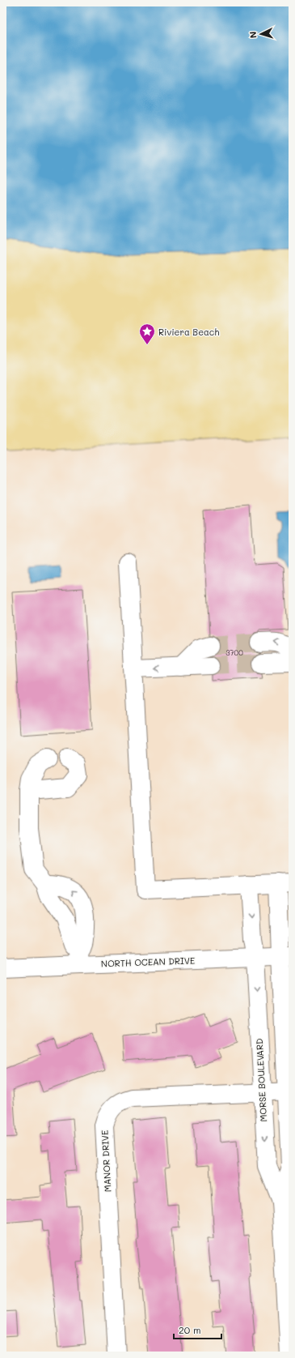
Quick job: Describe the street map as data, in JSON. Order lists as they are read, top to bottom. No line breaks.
{"streets":{"street":["NORTH OCEAN DRIVE","MORSE BOULEVARD","MANOR DRIVE"]},"crossings":[["NORTH OCEAN DRIVE","MORSE BOULEVARD"],["MORSE BOULEVARD","MANOR DRIVE"]],"places":{"place":["Riviera Beach"]},"house_numbers":["3700"],"scale_bar":"20 m","north":"left"}
